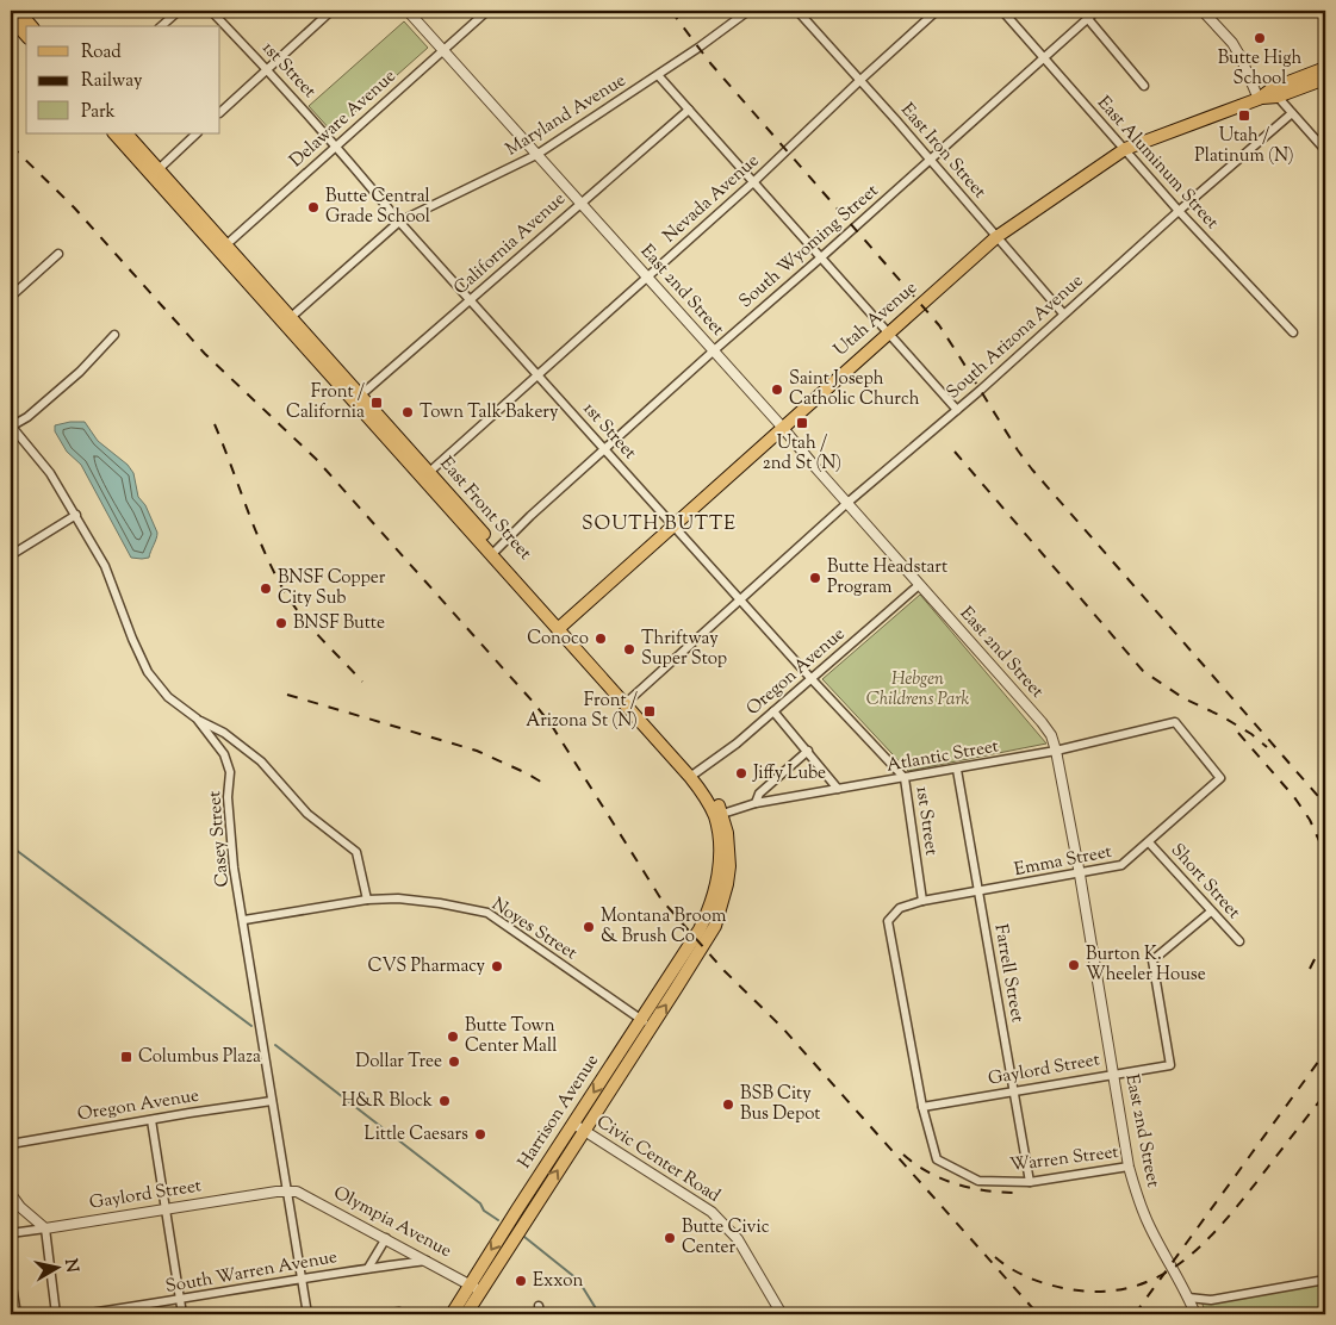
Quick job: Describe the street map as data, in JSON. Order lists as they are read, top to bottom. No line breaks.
{"streets":{"main road":["Utah Avenue","East Front Street","Harrison Avenue"],"street":["1st Street","Maryland Avenue","Delaware Avenue","East Iron Street","East Aluminum Street","Nevada Avenue","California Avenue","South Wyoming Street","East 2nd Street","South Arizona Avenue","Oregon Avenue","Atlantic Street","Casey Street","Emma Street","Short Street","Noyes Street","Farrell Street","Gaylord Street","Civic Center Road","Warren Street","Olympia Avenue","South Warren Avenue"]},"crossings":[["1st Street","Maryland Avenue"],["1st Street","Delaware Avenue"],["1st Street","Nevada Avenue"],["1st Street","California Avenue"],["1st Street","South Wyoming Street"],["1st Street","Utah Avenue"],["1st Street","South Arizona Avenue"],["1st Street","Oregon Avenue"],["1st Street","Atlantic Street"],["1st Street","Emma Street"],["Maryland Avenue","East 2nd Street"],["Maryland Avenue","East Front Street"],["Delaware Avenue","East 2nd Street"],["Delaware Avenue","East Front Street"],["East Iron Street","Nevada Avenue"],["East Iron Street","South Wyoming Street"],["East Iron Street","Utah Avenue"],["East Iron Street","South Arizona Avenue"],["East Aluminum Street","South Wyoming Street"],["East Aluminum Street","Utah Avenue"],["East Aluminum Street","South Arizona Avenue"],["Nevada Avenue","East 2nd Street"],["Nevada Avenue","East Front Street"],["California Avenue","East 2nd Street"],["California Avenue","East Front Street"],["South Wyoming Street","East 2nd Street"],["South Wyoming Street","East Front Street"],["East 2nd Street","Utah Avenue"],["East 2nd Street","South Arizona Avenue"],["East 2nd Street","Oregon Avenue"],["East 2nd Street","Atlantic Street"],["East 2nd Street","Emma Street"],["East 2nd Street","Gaylord Street"],["East 2nd Street","Warren Street"],["Utah Avenue","East Front Street"],["South Arizona Avenue","East Front Street"],["East Front Street","Oregon Avenue"],["East Front Street","Atlantic Street"],["East Front Street","Harrison Avenue"],["Oregon Avenue","Casey Street"],["Atlantic Street","Emma Street"],["Atlantic Street","Farrell Street"],["Casey Street","Noyes Street"],["Casey Street","Gaylord Street"],["Casey Street","Olympia Avenue"],["Casey Street","South Warren Avenue"],["Emma Street","Short Street"],["Emma Street","Farrell Street"],["Emma Street","Gaylord Street"],["Emma Street","Warren Street"],["Short Street","Gaylord Street"],["Noyes Street","Harrison Avenue"],["Farrell Street","Gaylord Street"],["Farrell Street","Warren Street"],["Gaylord Street","Warren Street"],["Gaylord Street","Olympia Avenue"],["Harrison Avenue","Civic Center Road"],["Harrison Avenue","Olympia Avenue"],["Olympia Avenue","South Warren Avenue"]],"districts":["SOUTH BUTTE"],"parks":["Hebgen Childrens Park"],"places":{"other":["Butte High School","Butte Central Grade School","Saint Joseph Catholic Church","Town Talk Bakery","Butte Headstart Program","BNSF Copper City Sub","BNSF Butte","Conoco","Thriftway Super Stop","Jiffy Lube","Montana Broom & Brush Co","Burton K. Wheeler House","CVS Pharmacy","Butte Town Center Mall","Dollar Tree","H&R Block","BSB City Bus Depot","Little Caesars","Butte Civic Center","Exxon"],"transit":["Utah / Platinum (N)","Front / California","Utah / 2nd St (N)","Front / Arizona St (N)","Columbus Plaza"]},"legend":["Road","Railway","Park"],"north":"right"}
